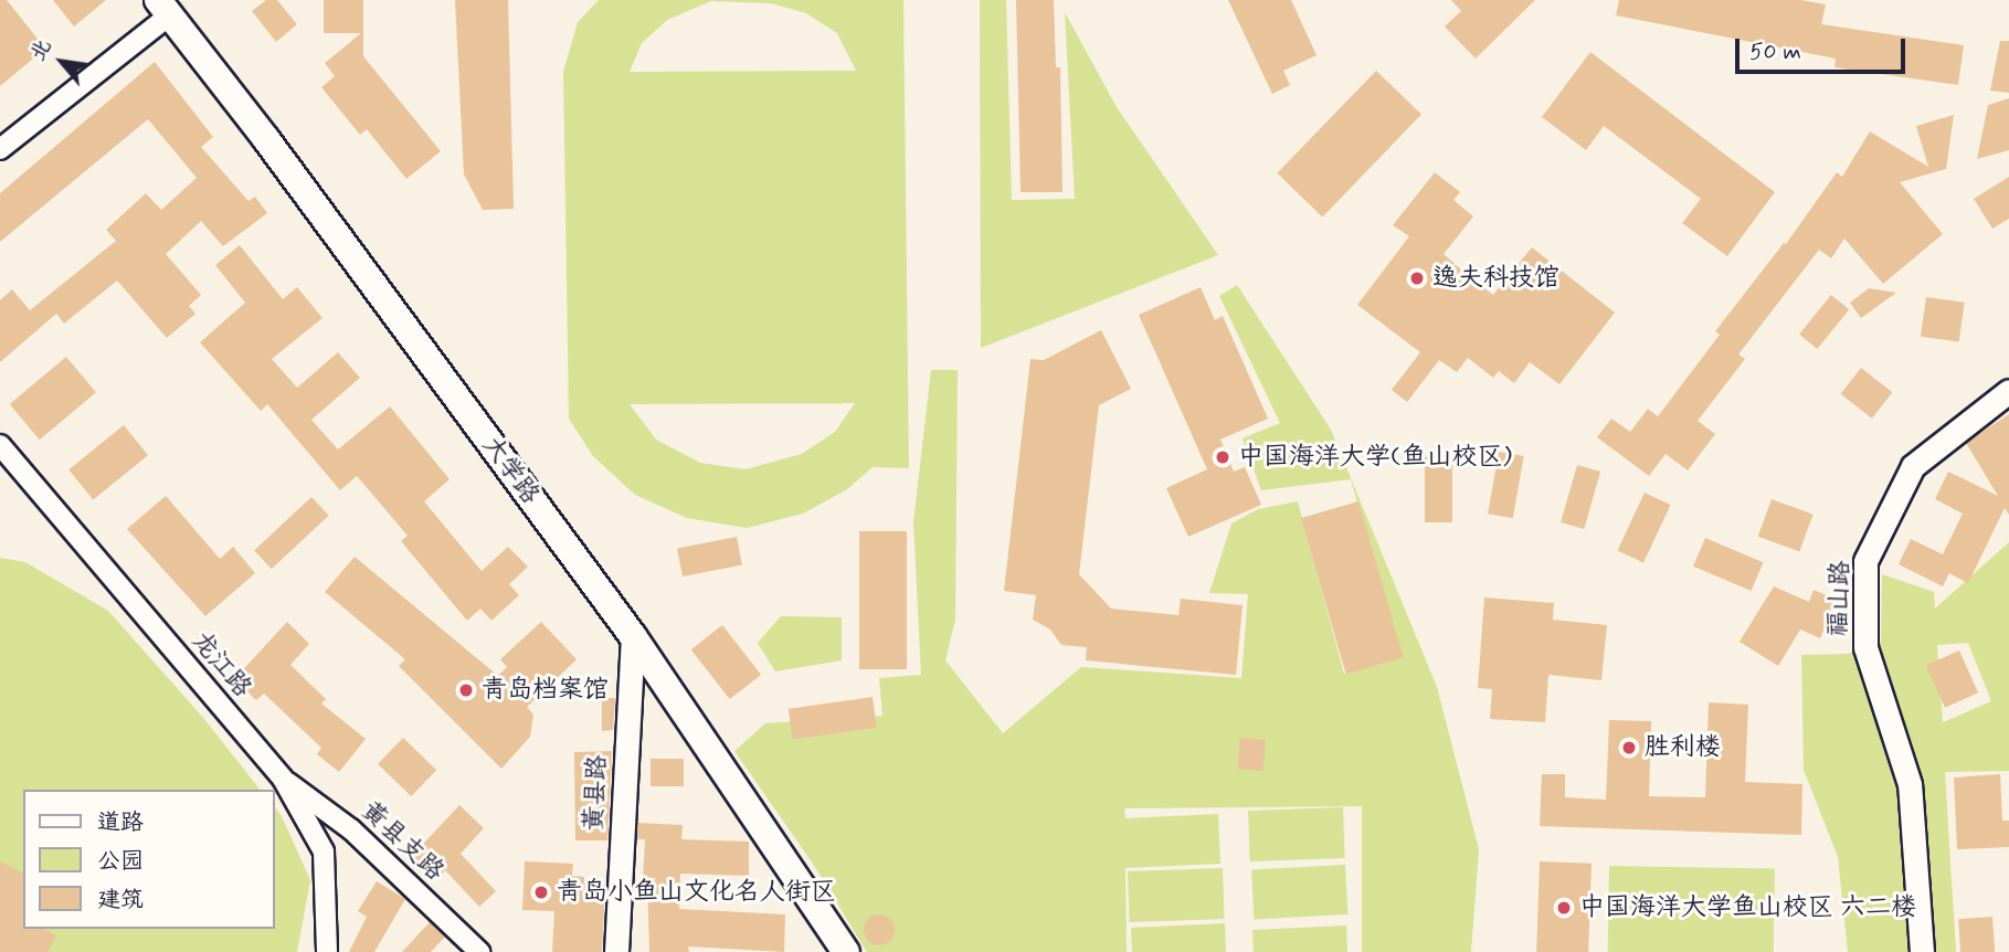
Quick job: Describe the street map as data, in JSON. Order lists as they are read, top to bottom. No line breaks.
{"streets":{"main road":["大学路"],"street":["福山路","龙江路","黄县路","黄县支路"]},"crossings":[["大学路","黄县路"],["龙江路","黄县支路"]],"places":["逸夫科技馆","中国海洋大学(鱼山校区)","青岛档案馆","胜利楼","青岛小鱼山文化名人街区","中国海洋大学鱼山校区 六二楼"],"legend":["道路","公园","建筑"],"scale_bar":"50 m","north":"top left"}
